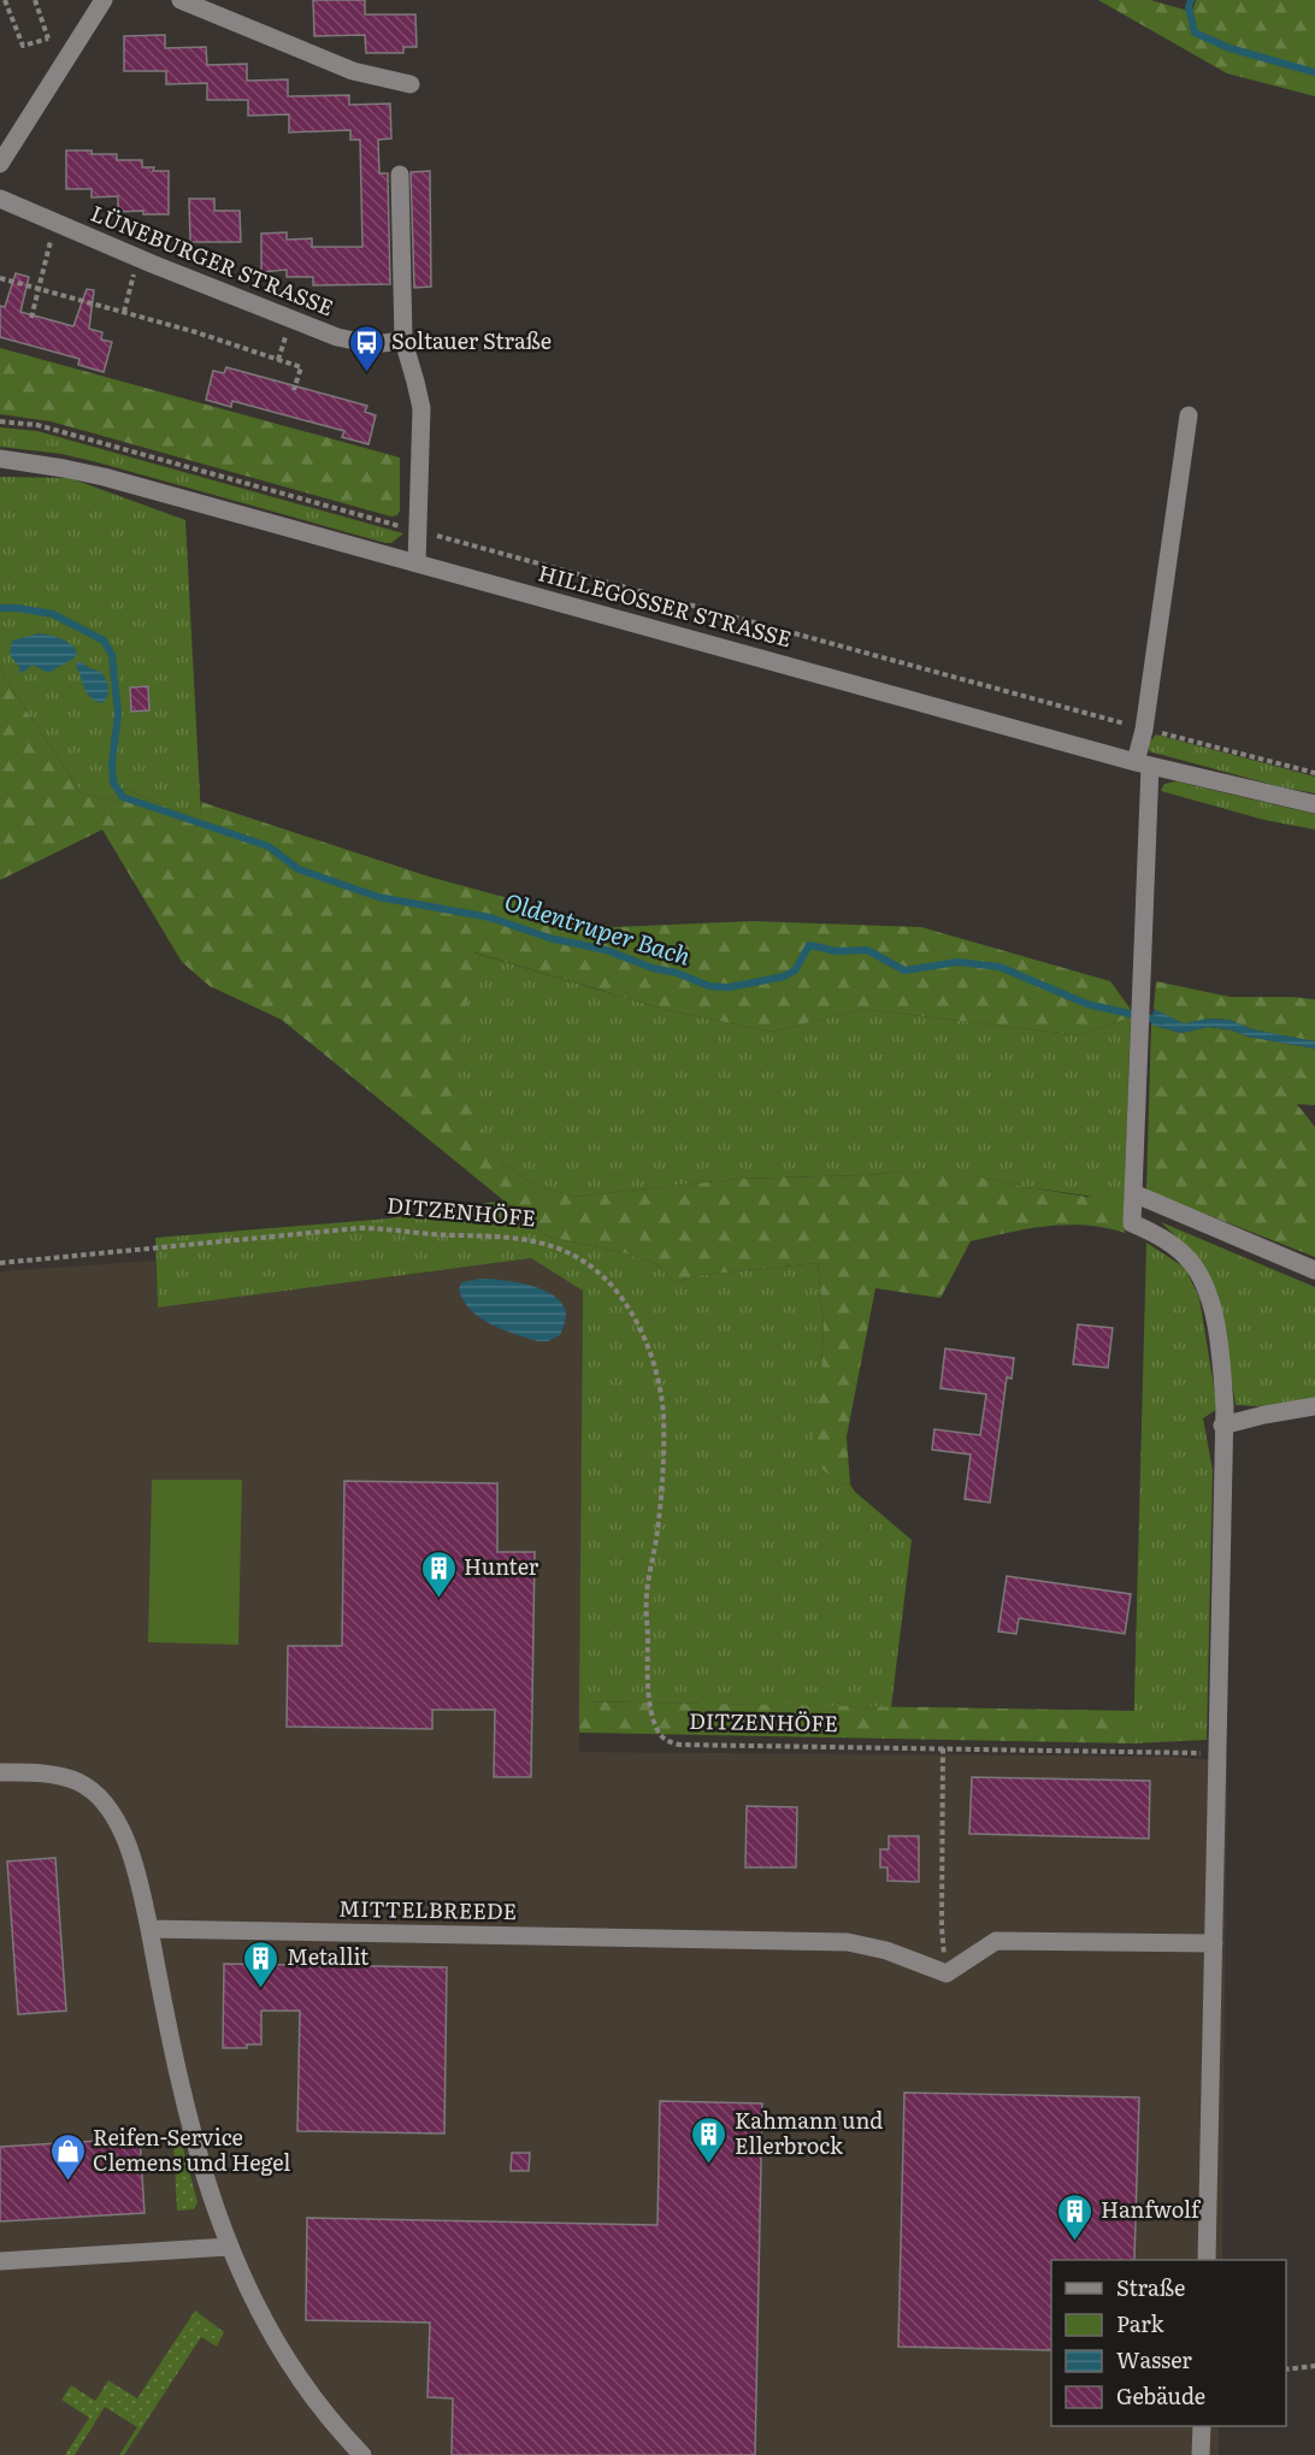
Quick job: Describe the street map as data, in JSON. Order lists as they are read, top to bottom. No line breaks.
{"streets":{"street":["LÜNEBURGER STRASSE","HILLEGOSSER STRASSE","MITTELBREEDE"],"path":["DITZENHÖFE"]},"water":["Oldentruper Bach"],"places":{"bus stop":["Soltauer Straße"],"building":["Hunter","Metallit","Kahmann und Ellerbrock","Hanfwolf"],"shop":["Reifen-Service Clemens und Hegel"]},"legend":["Straße","Park","Wasser","Gebäude"]}
